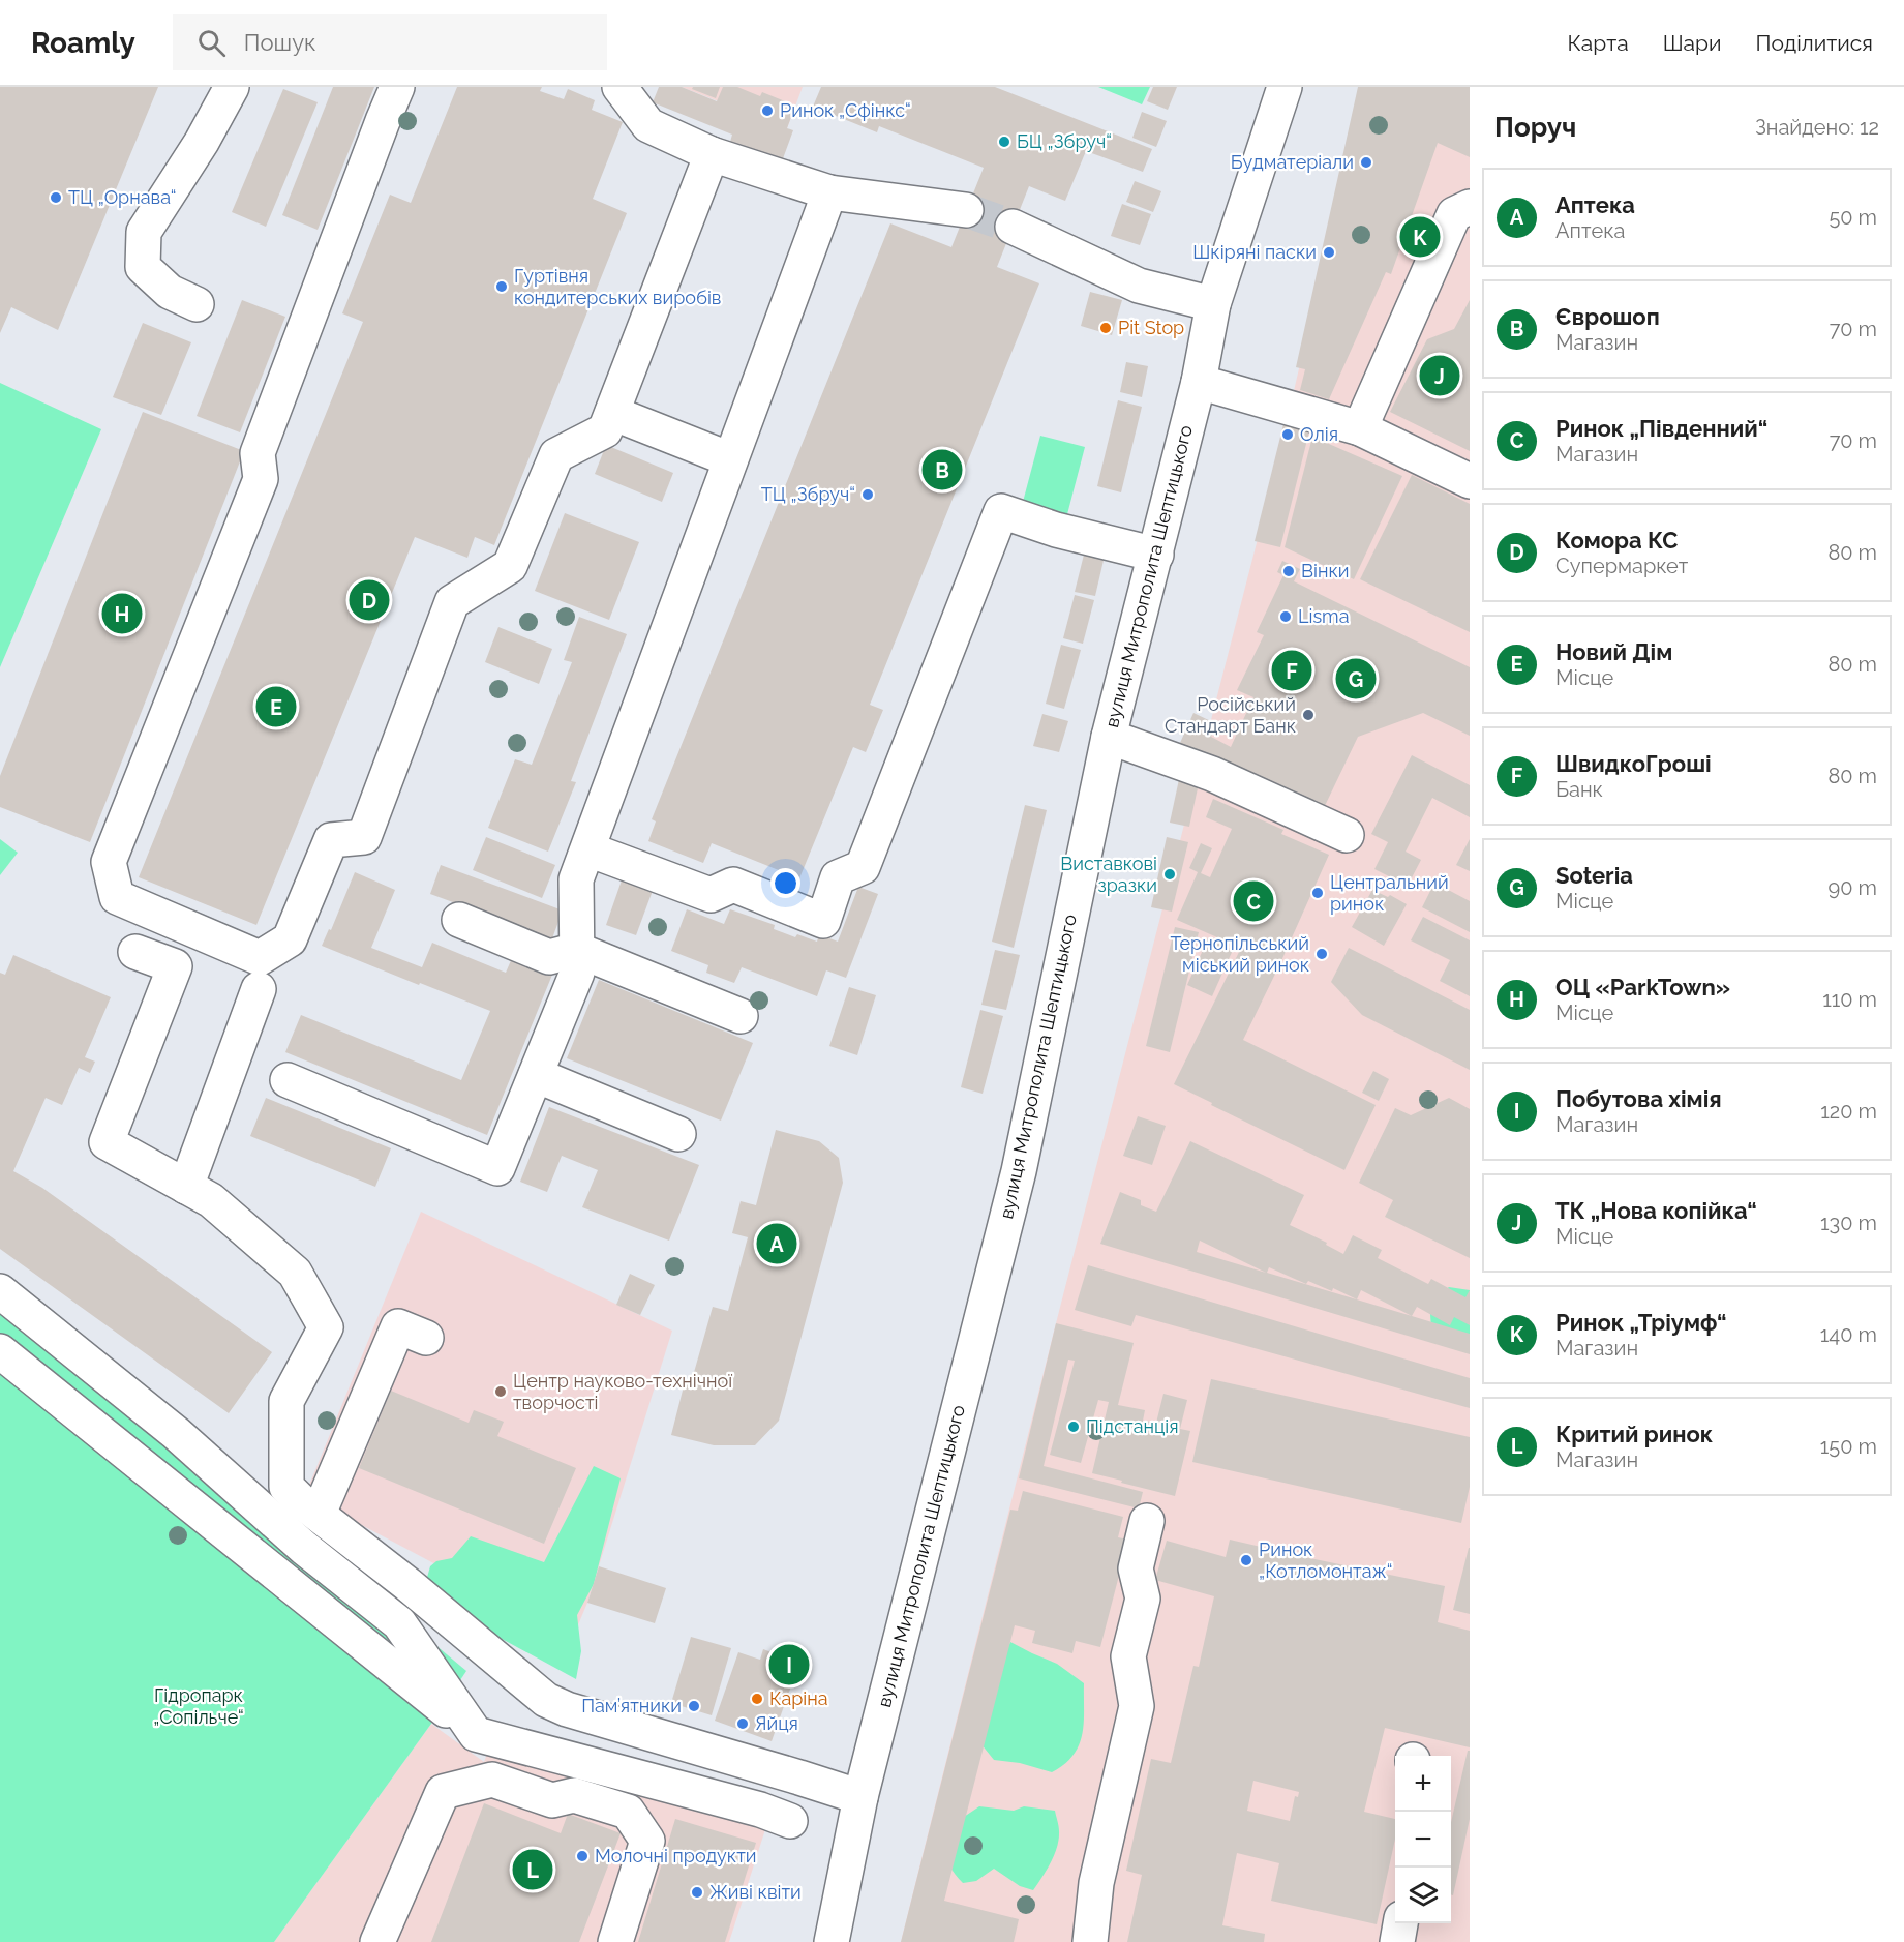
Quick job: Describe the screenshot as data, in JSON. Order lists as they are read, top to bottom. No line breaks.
{"streets":{"street":["вулиця Митрополита Шептицького"]},"parks":["Гідропарк „Сопільче“"],"places":["Ринок „Сфінкс“","БЦ „Збруч“","Будматеріали","ТЦ „Орнава“","Шкіряні паски","Гуртівня кондитерських виробів","Pit Stop","Олія","ТЦ „Збруч“","Вінки","Lisma","Російський Стандарт Банк","Виставкові зразки","Центральний ринок","Тернопільський міський ринок","Центр науково-технічної творчості","Підстанція","Ринок „Котломонтаж“","Каріна","Пам’ятники","Яйця","Молочні продукти","Живі квіти"],"page":{"header":"Roamly","search":"Пошук","nav":["Карта","Шари","Поділитися"],"heading":["Поруч","Знайдено: 12"],"list":[{"mark":"A","name":"Аптека","note":"Аптека","value":"50 m"},{"mark":"B","name":"Єврошоп","note":"Магазин","value":"70 m"},{"mark":"C","name":"Ринок „Південний“","note":"Магазин","value":"70 m"},{"mark":"D","name":"Комора КС","note":"Супермаркет","value":"80 m"},{"mark":"E","name":"Новий Дім","note":"Місце","value":"80 m"},{"mark":"F","name":"ШвидкоГроші","note":"Банк","value":"80 m"},{"mark":"G","name":"Soteria","note":"Місце","value":"90 m"},{"mark":"H","name":"ОЦ «ParkTown»","note":"Місце","value":"110 m"},{"mark":"I","name":"Побутова хімія","note":"Магазин","value":"120 m"},{"mark":"J","name":"ТК „Нова копійка“","note":"Місце","value":"130 m"},{"mark":"K","name":"Ринок „Тріумф“","note":"Магазин","value":"140 m"},{"mark":"L","name":"Критий ринок","note":"Магазин","value":"150 m"}],"pins":["K","J","B","D","H","F","G","E","C","A","I","L"],"map_buttons":["+","−"]}}
